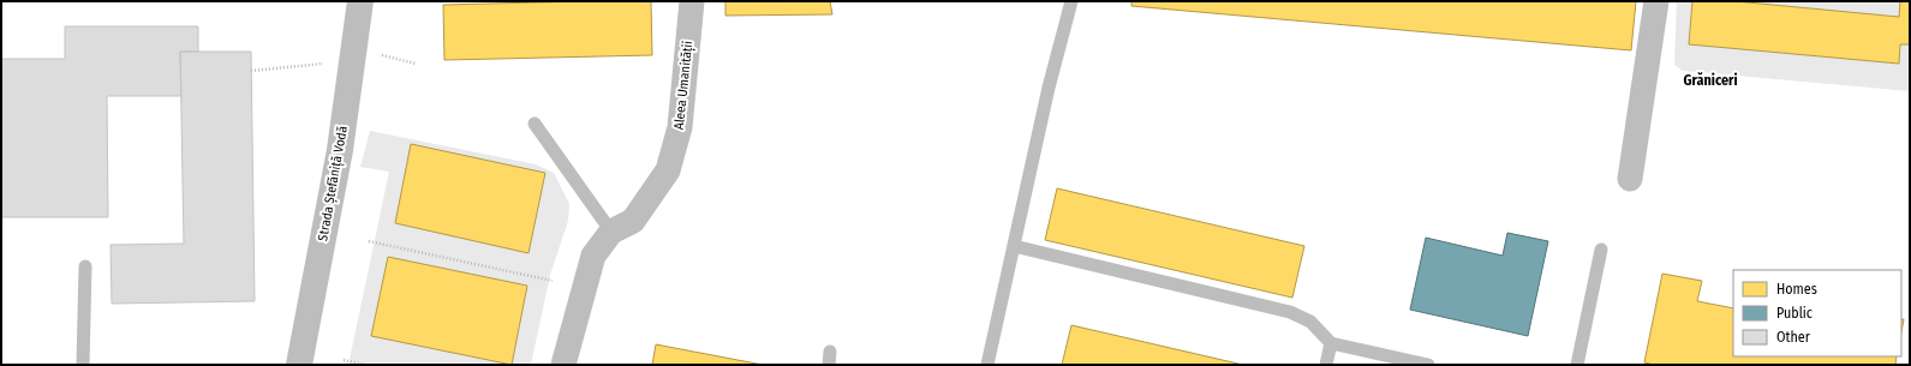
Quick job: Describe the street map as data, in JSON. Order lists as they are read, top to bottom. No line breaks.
{"streets":{"street":["Aleea Umanității","Strada Ștefăniță Vodă"]},"districts":["Grăniceri"],"legend":["Homes","Public","Other"]}
